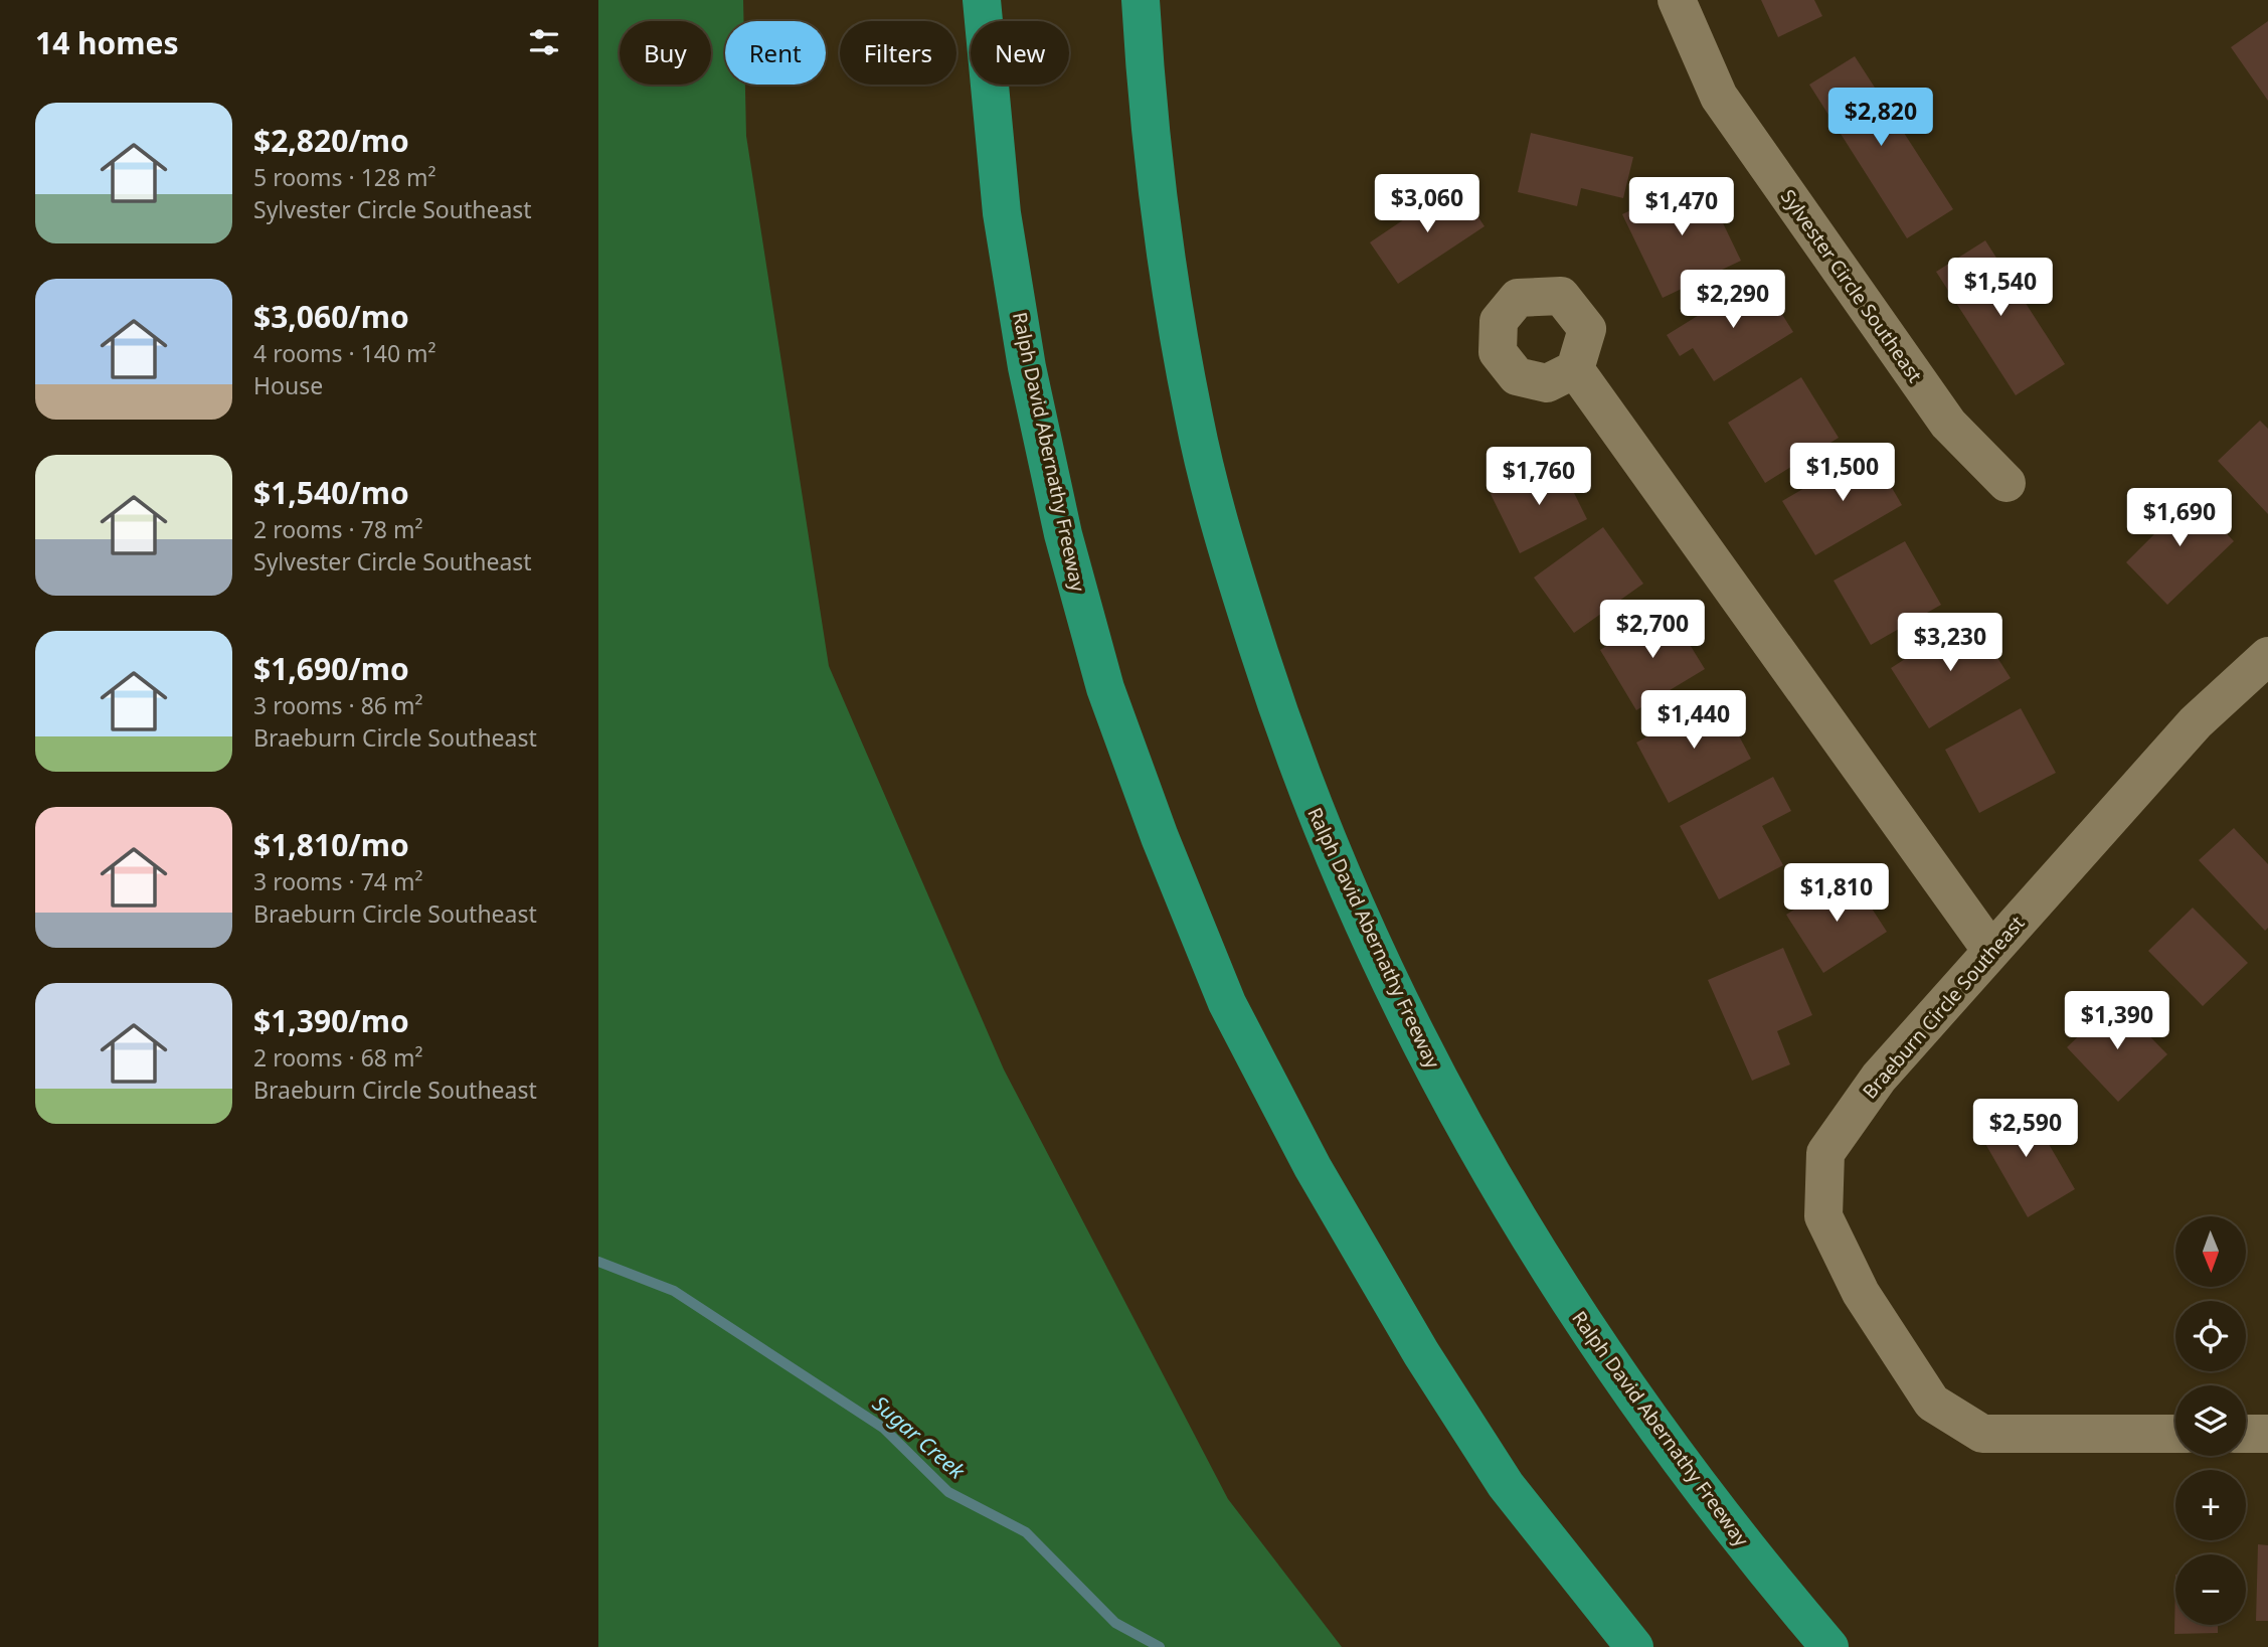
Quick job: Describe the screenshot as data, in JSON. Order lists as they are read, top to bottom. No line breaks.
{"streets":{"highway":["Ralph David Abernathy Freeway"],"street":["Sylvester Circle Southeast","Braeburn Circle Southeast"]},"water":["Sugar Creek"],"north":"bottom","page":{"heading":"14 homes","chip":["Buy","Rent","Filters","New"],"list":[{"name":"$2,820/mo","note":"5 rooms · 128 m² · Sylvester Circle Southeast"},{"name":"$3,060/mo","note":"4 rooms · 140 m² · House"},{"name":"$1,540/mo","note":"2 rooms · 78 m² · Sylvester Circle Southeast"},{"name":"$1,690/mo","note":"3 rooms · 86 m² · Braeburn Circle Southeast"},{"name":"$1,810/mo","note":"3 rooms · 74 m² · Braeburn Circle Southeast"},{"name":"$1,390/mo","note":"2 rooms · 68 m² · Braeburn Circle Southeast"}],"price":["$2,820","$3,060","$1,470","$1,540","$2,290","$1,500","$1,760","$1,690","$2,700","$3,230","$1,440","$1,810","$1,390","$2,590"],"map_buttons":["+","−"]}}
